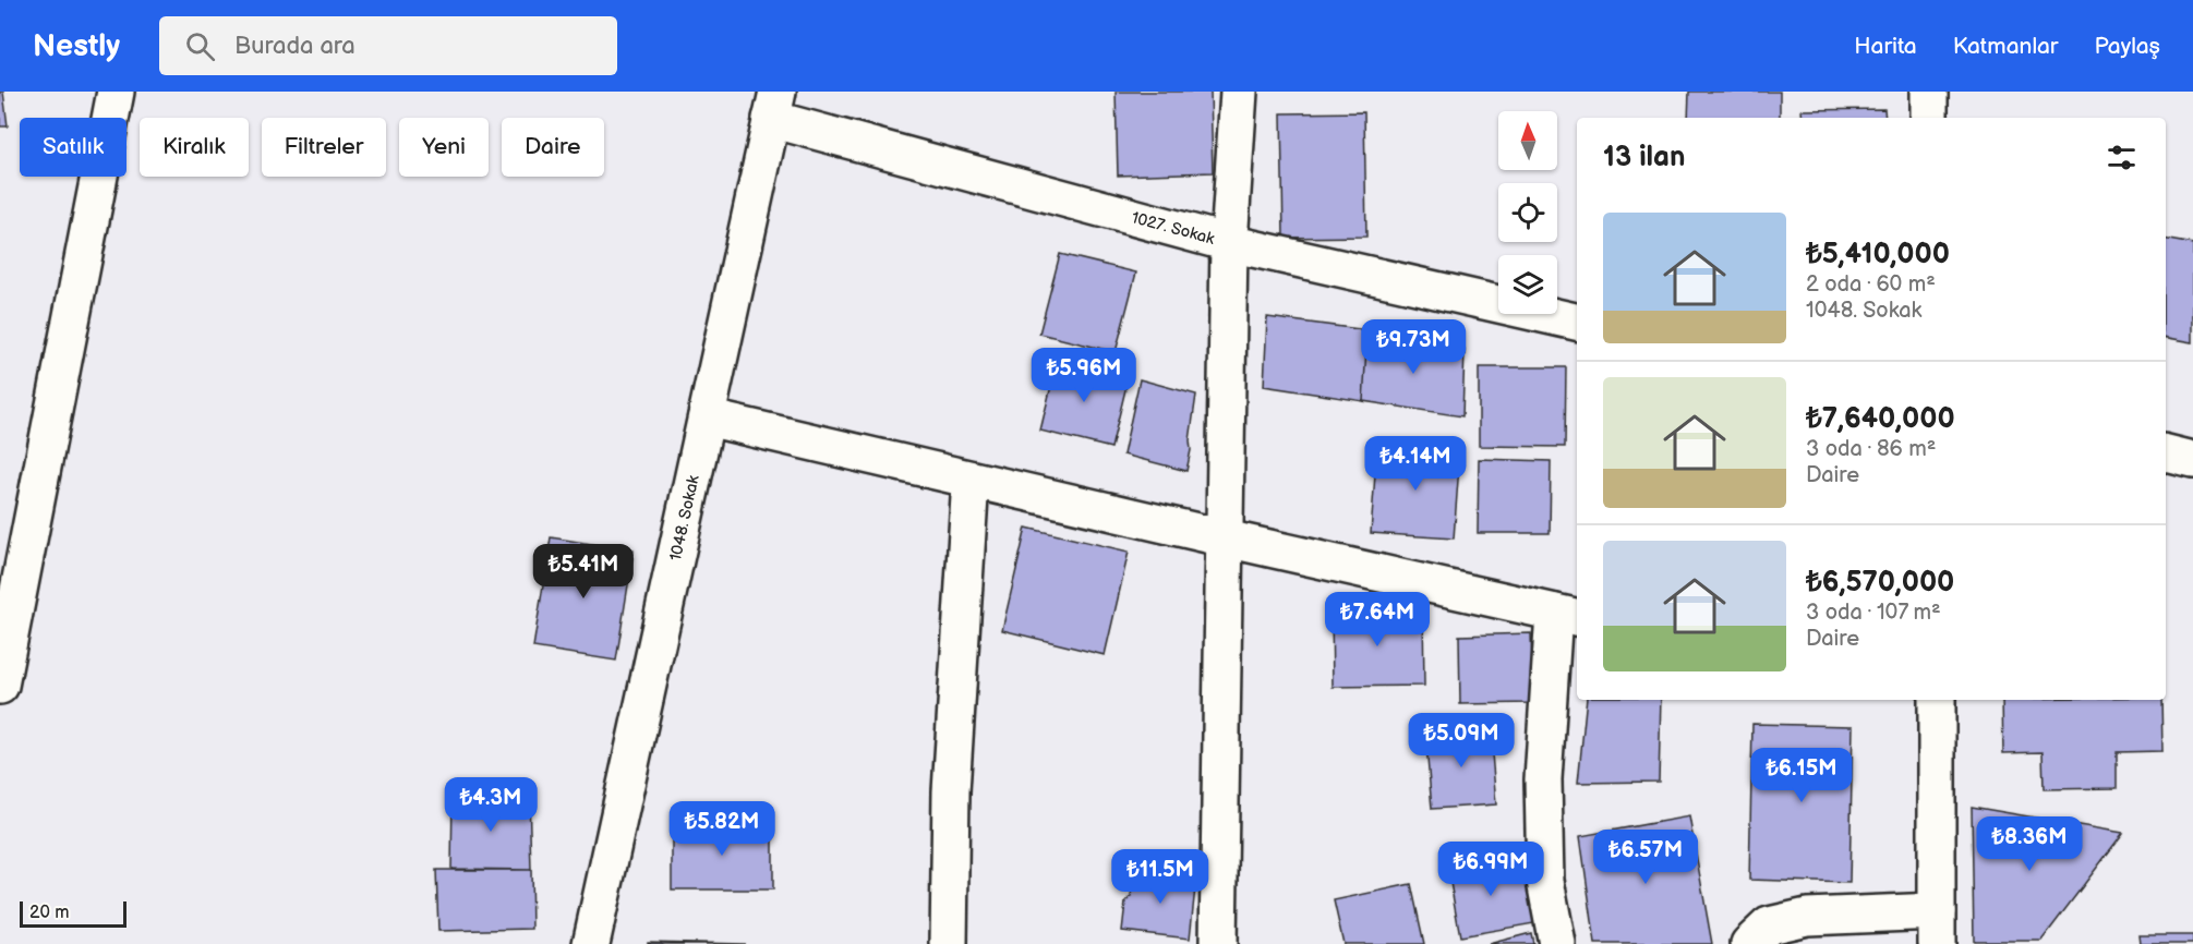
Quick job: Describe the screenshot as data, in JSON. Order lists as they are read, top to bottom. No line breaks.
{"streets":{"street":["1027. Sokak","1048. Sokak"]},"crossings":[["1027. Sokak","1048. Sokak"]],"scale_bar":"20 m","north":"top","page":{"header":"Nestly","search":"Burada ara","nav":["Harita","Katmanlar","Paylaş"],"chip":["Satılık","Kiralık","Filtreler","Yeni","Daire"],"heading":"13 ilan","list":[{"name":"₺5,410,000","note":"2 oda · 60 m² · 1048. Sokak"},{"name":"₺7,640,000","note":"3 oda · 86 m² · Daire"},{"name":"₺6,570,000","note":"3 oda · 107 m² · Daire"}],"price":["₺9.73M","₺5.96M","₺4.14M","₺5.41M","₺7.64M","₺5.09M","₺6.15M","₺4.3M","₺5.82M","₺8.36M","₺6.57M","₺6.99M","₺11.5M"],"scale":"20 m"}}
